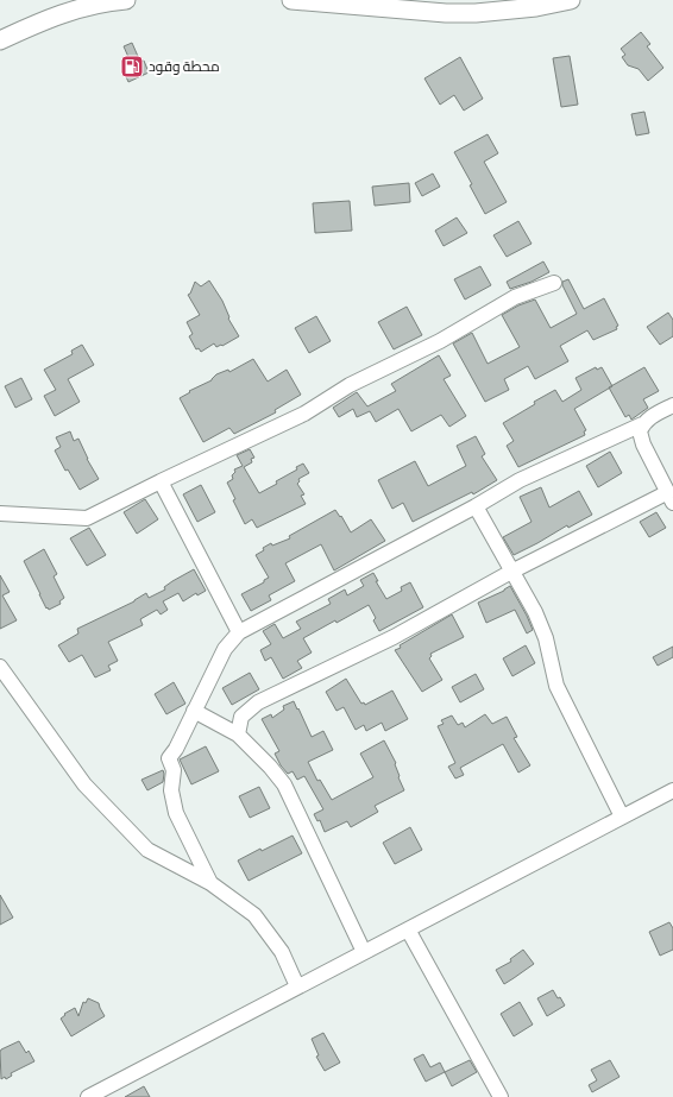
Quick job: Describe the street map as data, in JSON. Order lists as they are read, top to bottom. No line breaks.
{"places":{"fuel station":["محطة وقود"]}}
